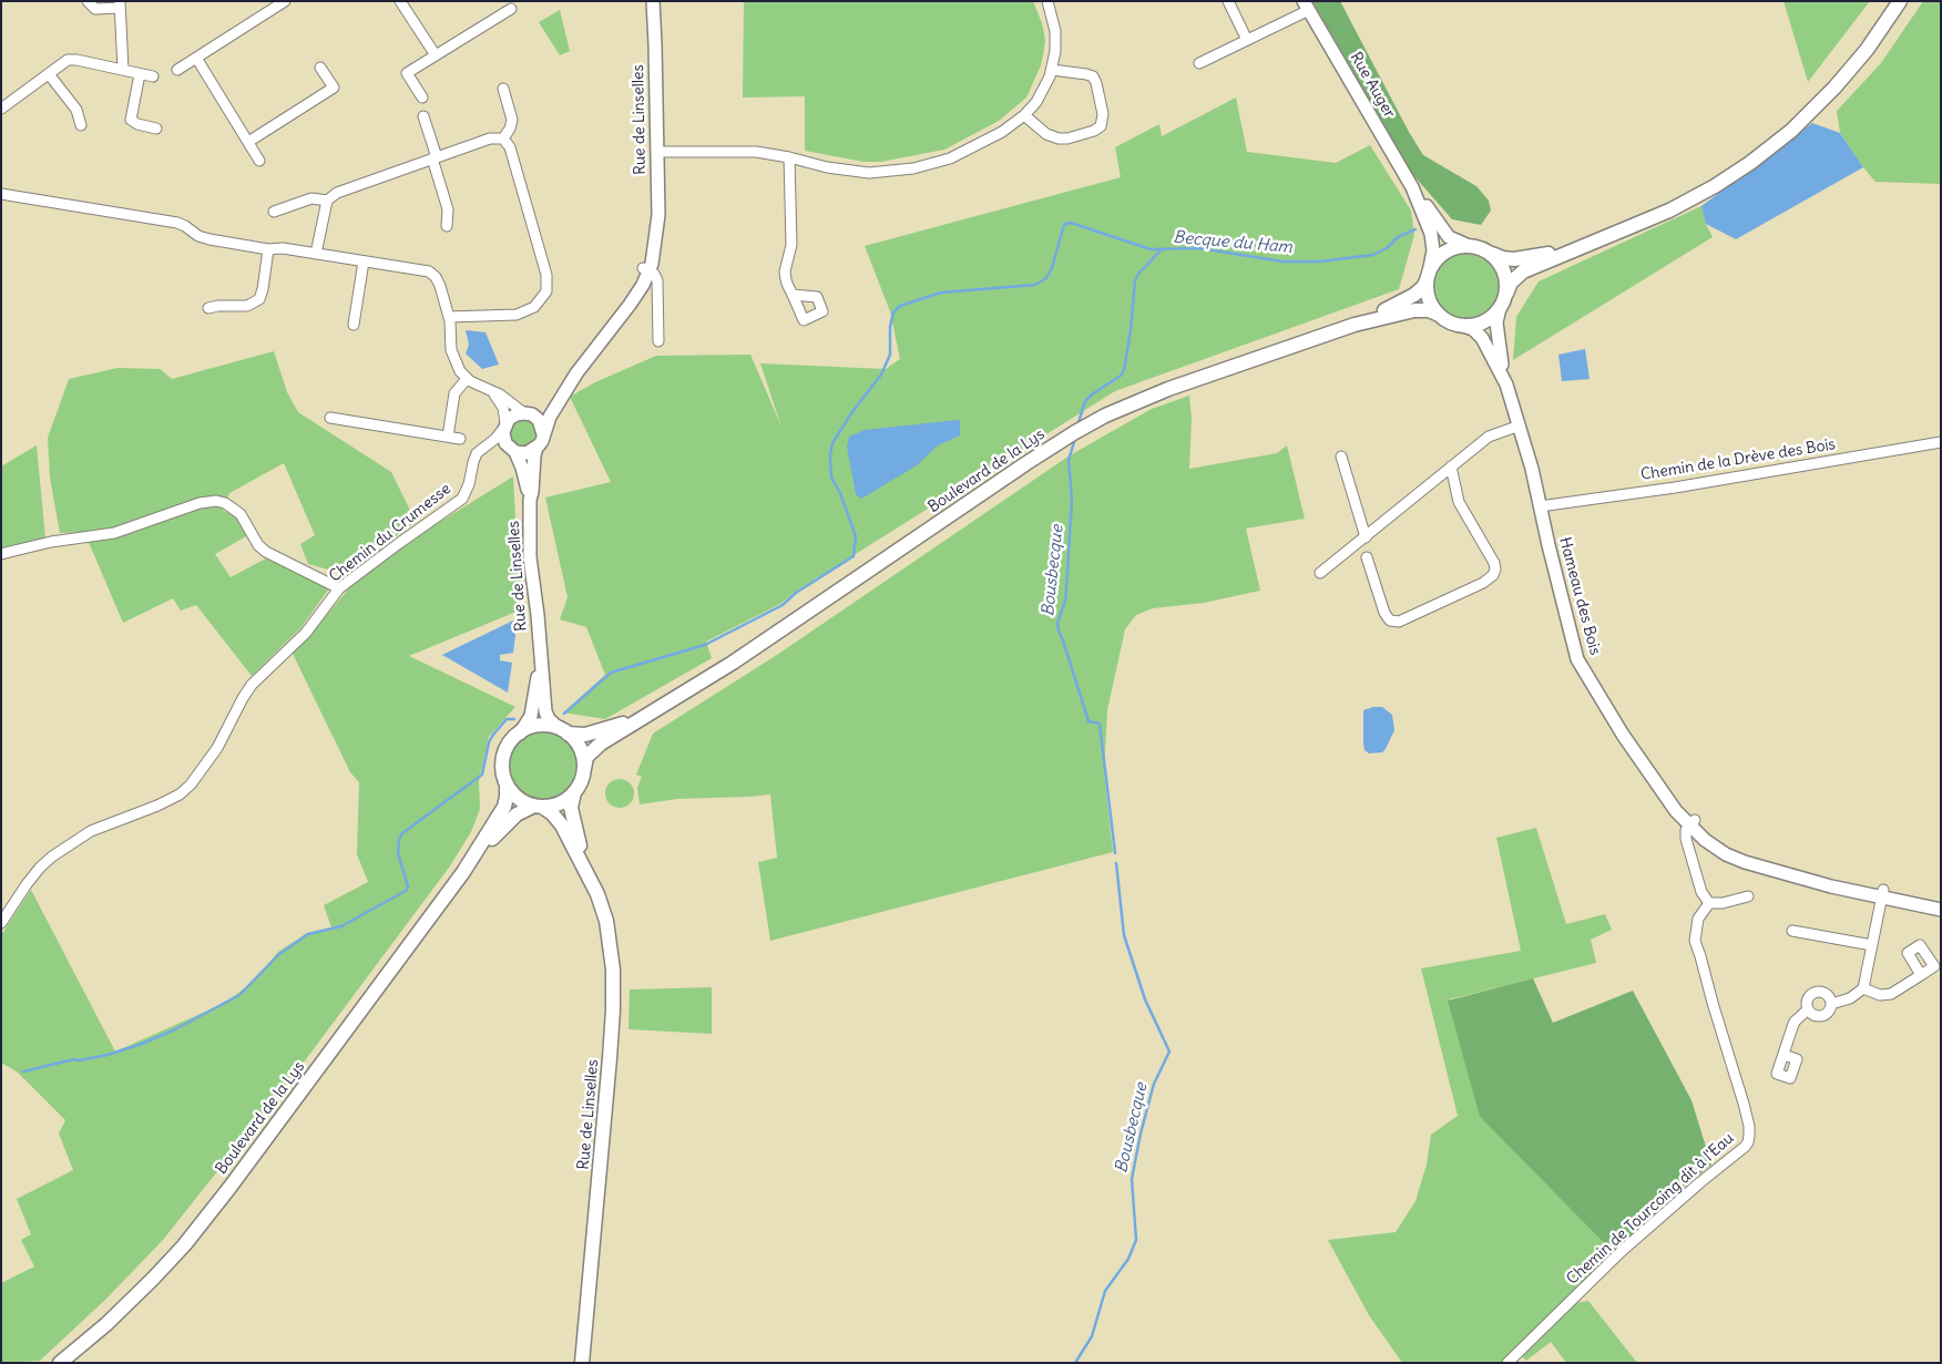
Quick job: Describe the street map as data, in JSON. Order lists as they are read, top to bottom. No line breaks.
{"streets":{"main road":["Rue de Linselles","Boulevard de la Lys"],"street":["Rue Auger","Chemin de la Drève des Bois","Chemin du Crumesse","Hameau des Bois","Chemin de Tourcoing dit à l'Eau"]},"crossings":[["Rue Auger","Boulevard de la Lys"],["Rue Auger","Hameau des Bois"],["Rue de Linselles","Boulevard de la Lys"],["Rue de Linselles","Chemin du Crumesse"],["Chemin de la Drève des Bois","Hameau des Bois"],["Boulevard de la Lys","Hameau des Bois"]],"water":["Becque du Ham","Bousbecque"]}
